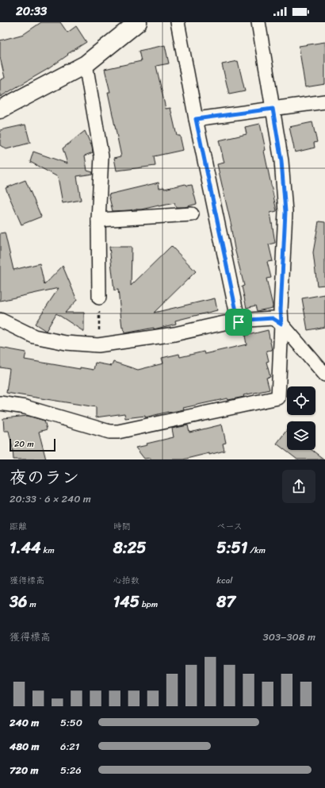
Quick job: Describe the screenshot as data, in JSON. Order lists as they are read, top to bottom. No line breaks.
{"scale_bar":"20 m","page":{"status":"20:33","scale":"20 m","heading":["夜のラン","20:33 · 6 × 240 m"],"stats":[["距離","1.44 km"],["時間","8:25"],["ペース","5:51 /km"],["獲得標高","36 m"],["心拍数","145 bpm"],["kcal","87"]],"chart":["獲得標高","303–308 m"],"list":[{"name":"240 m","note":"5:50"},{"name":"480 m","note":"6:21"},{"name":"720 m","note":"5:26"}]}}
